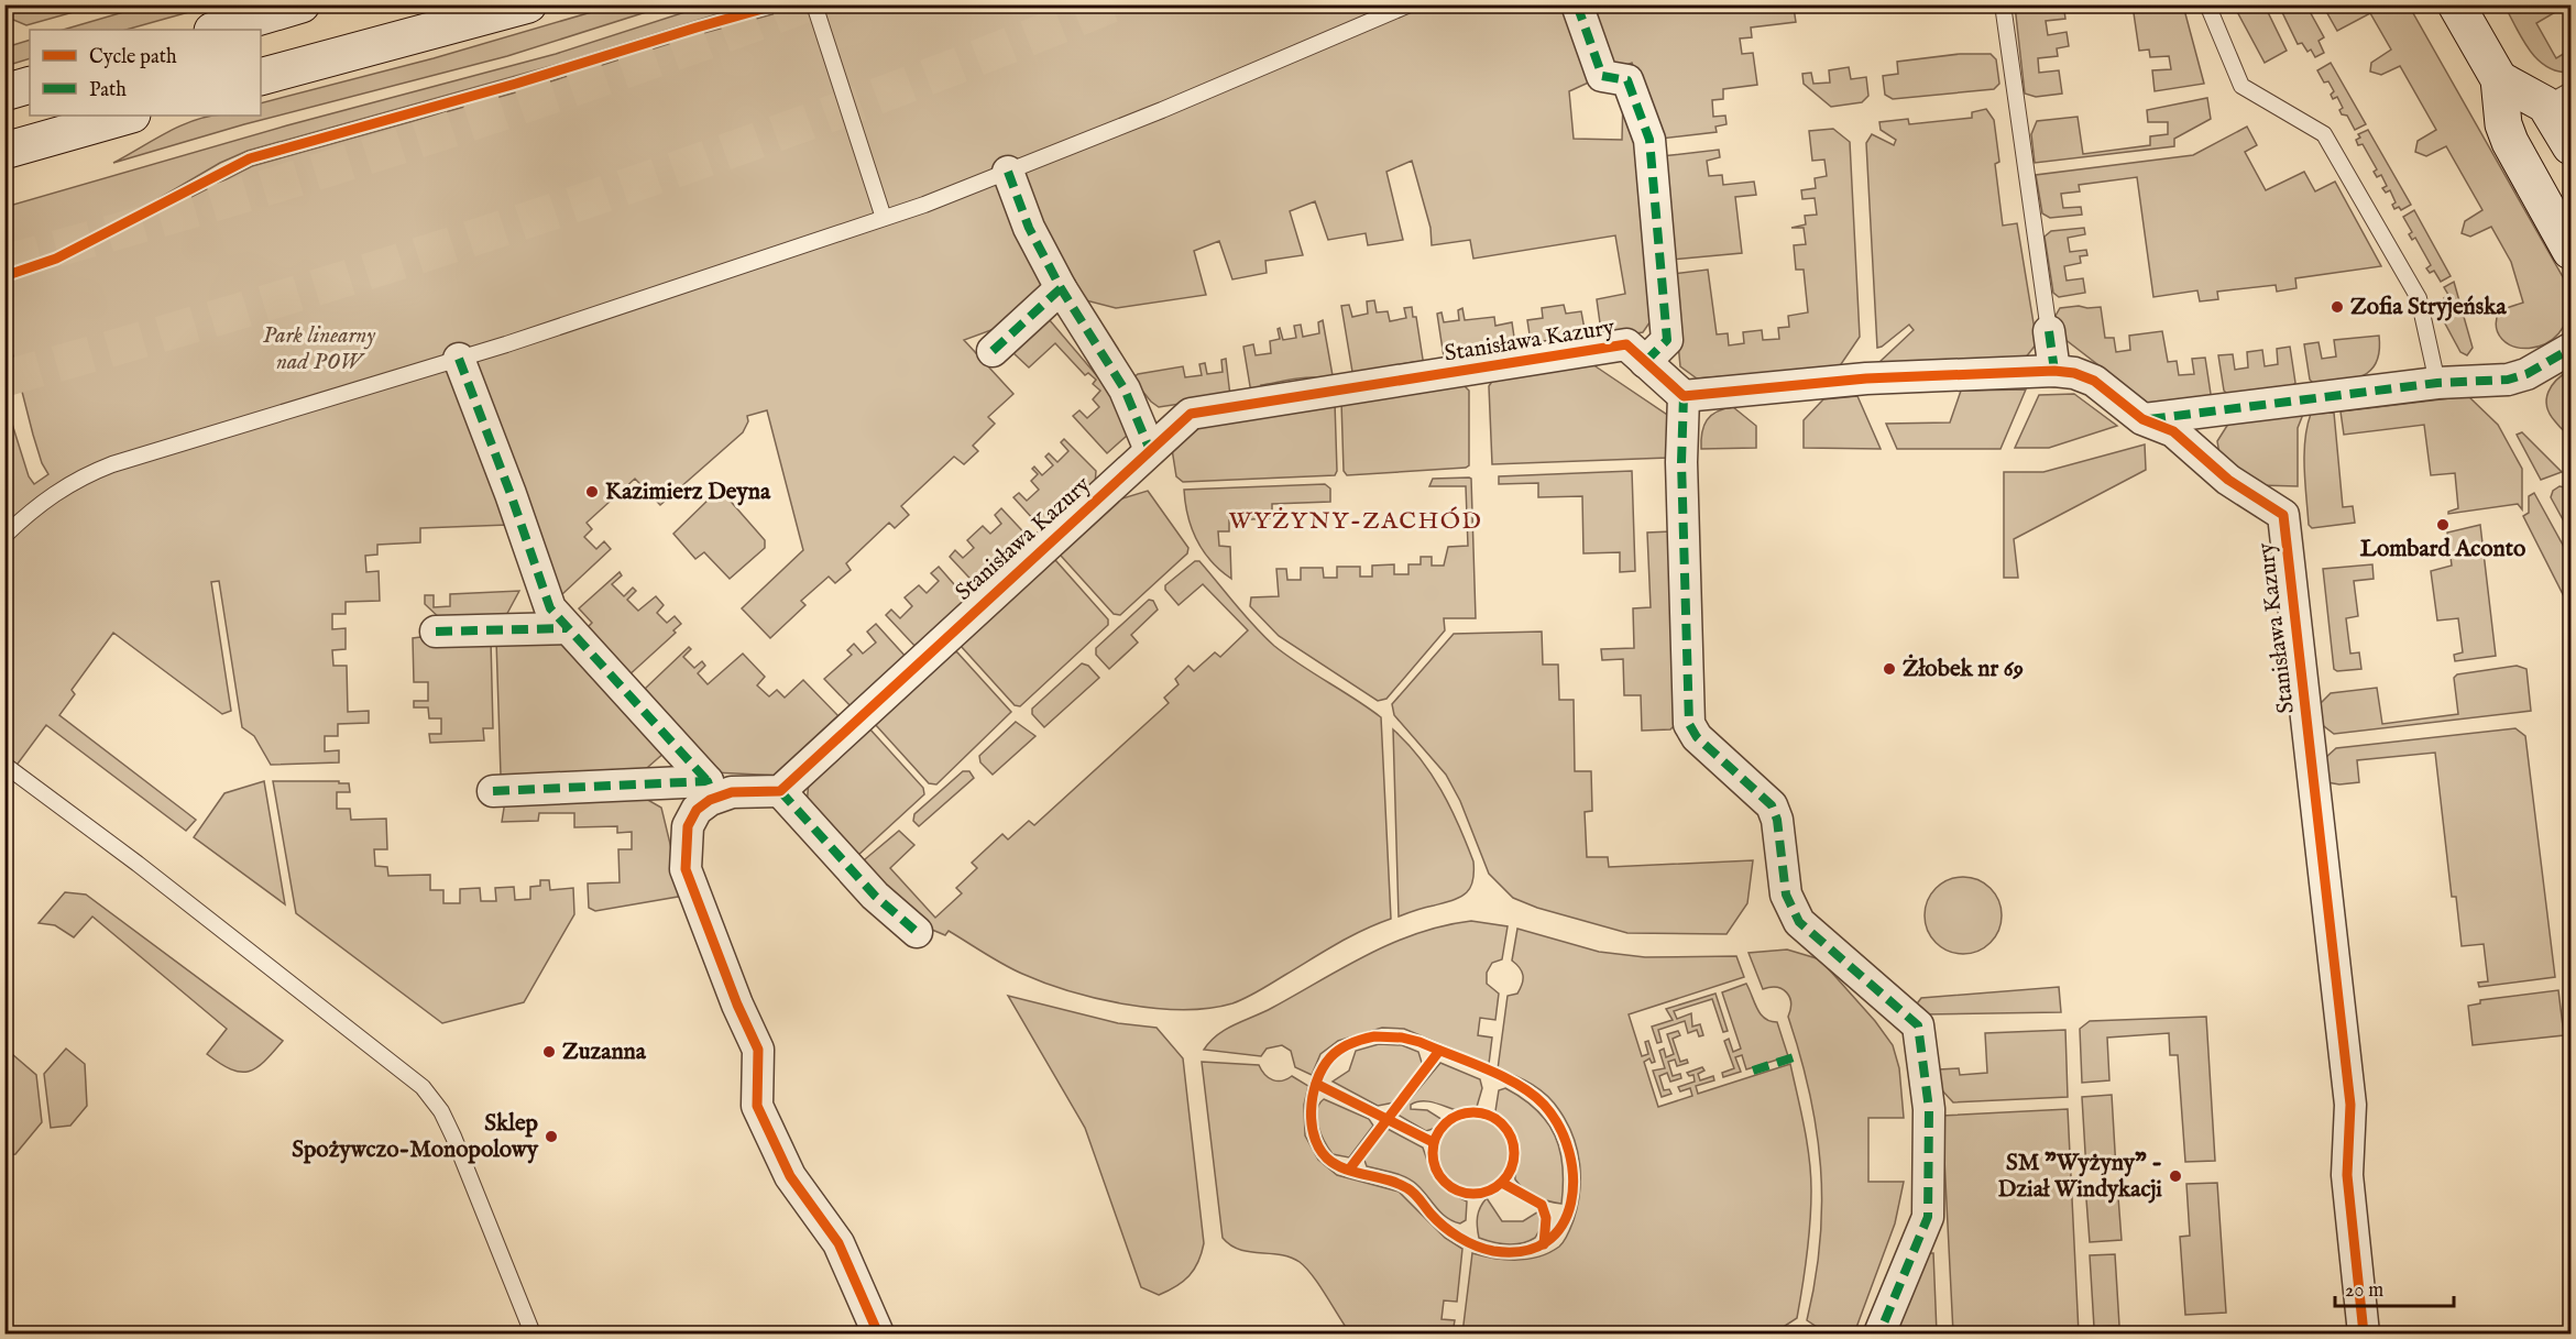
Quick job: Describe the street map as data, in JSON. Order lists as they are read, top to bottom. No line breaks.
{"streets":{"street":["Stanisława Kazury"]},"districts":["WYŻYNY-ZACHÓD"],"parks":["Park linearny nad POW"],"places":["Zofia Stryjeńska","Kazimierz Deyna","Lombard Aconto","Żłobek nr 69","Zuzanna","Sklep Spożywczo-Monopolowy","SM \"Wyżyny\" - Dział Windykacji"],"legend":["Cycle path","Path"],"scale_bar":"20 m"}
